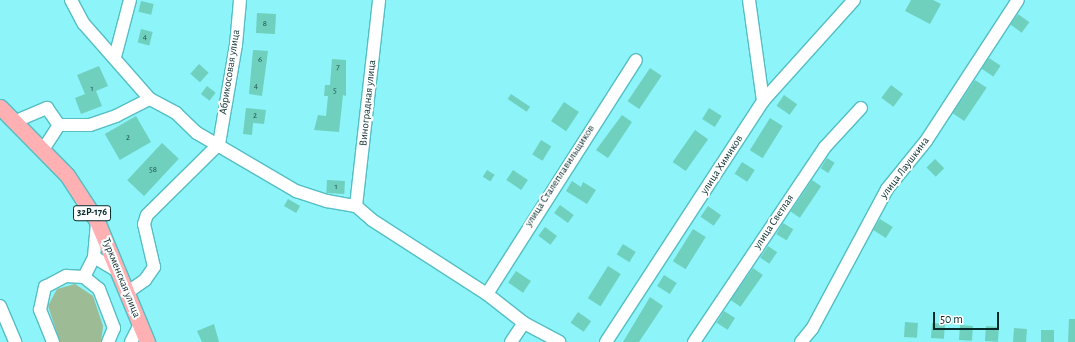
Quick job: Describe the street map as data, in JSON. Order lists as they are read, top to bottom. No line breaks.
{"streets":{"main road":["32Р-176","Туркменская улица"],"street":["Абрикосовая улица","Виноградная улица","улица Химиков","улица Лаушкина","улица Сталеплавильщиков","улица Светлая"]},"house_numbers":["8","4","6","7","4","1","5","2","2","58","1"],"scale_bar":"50 m"}
